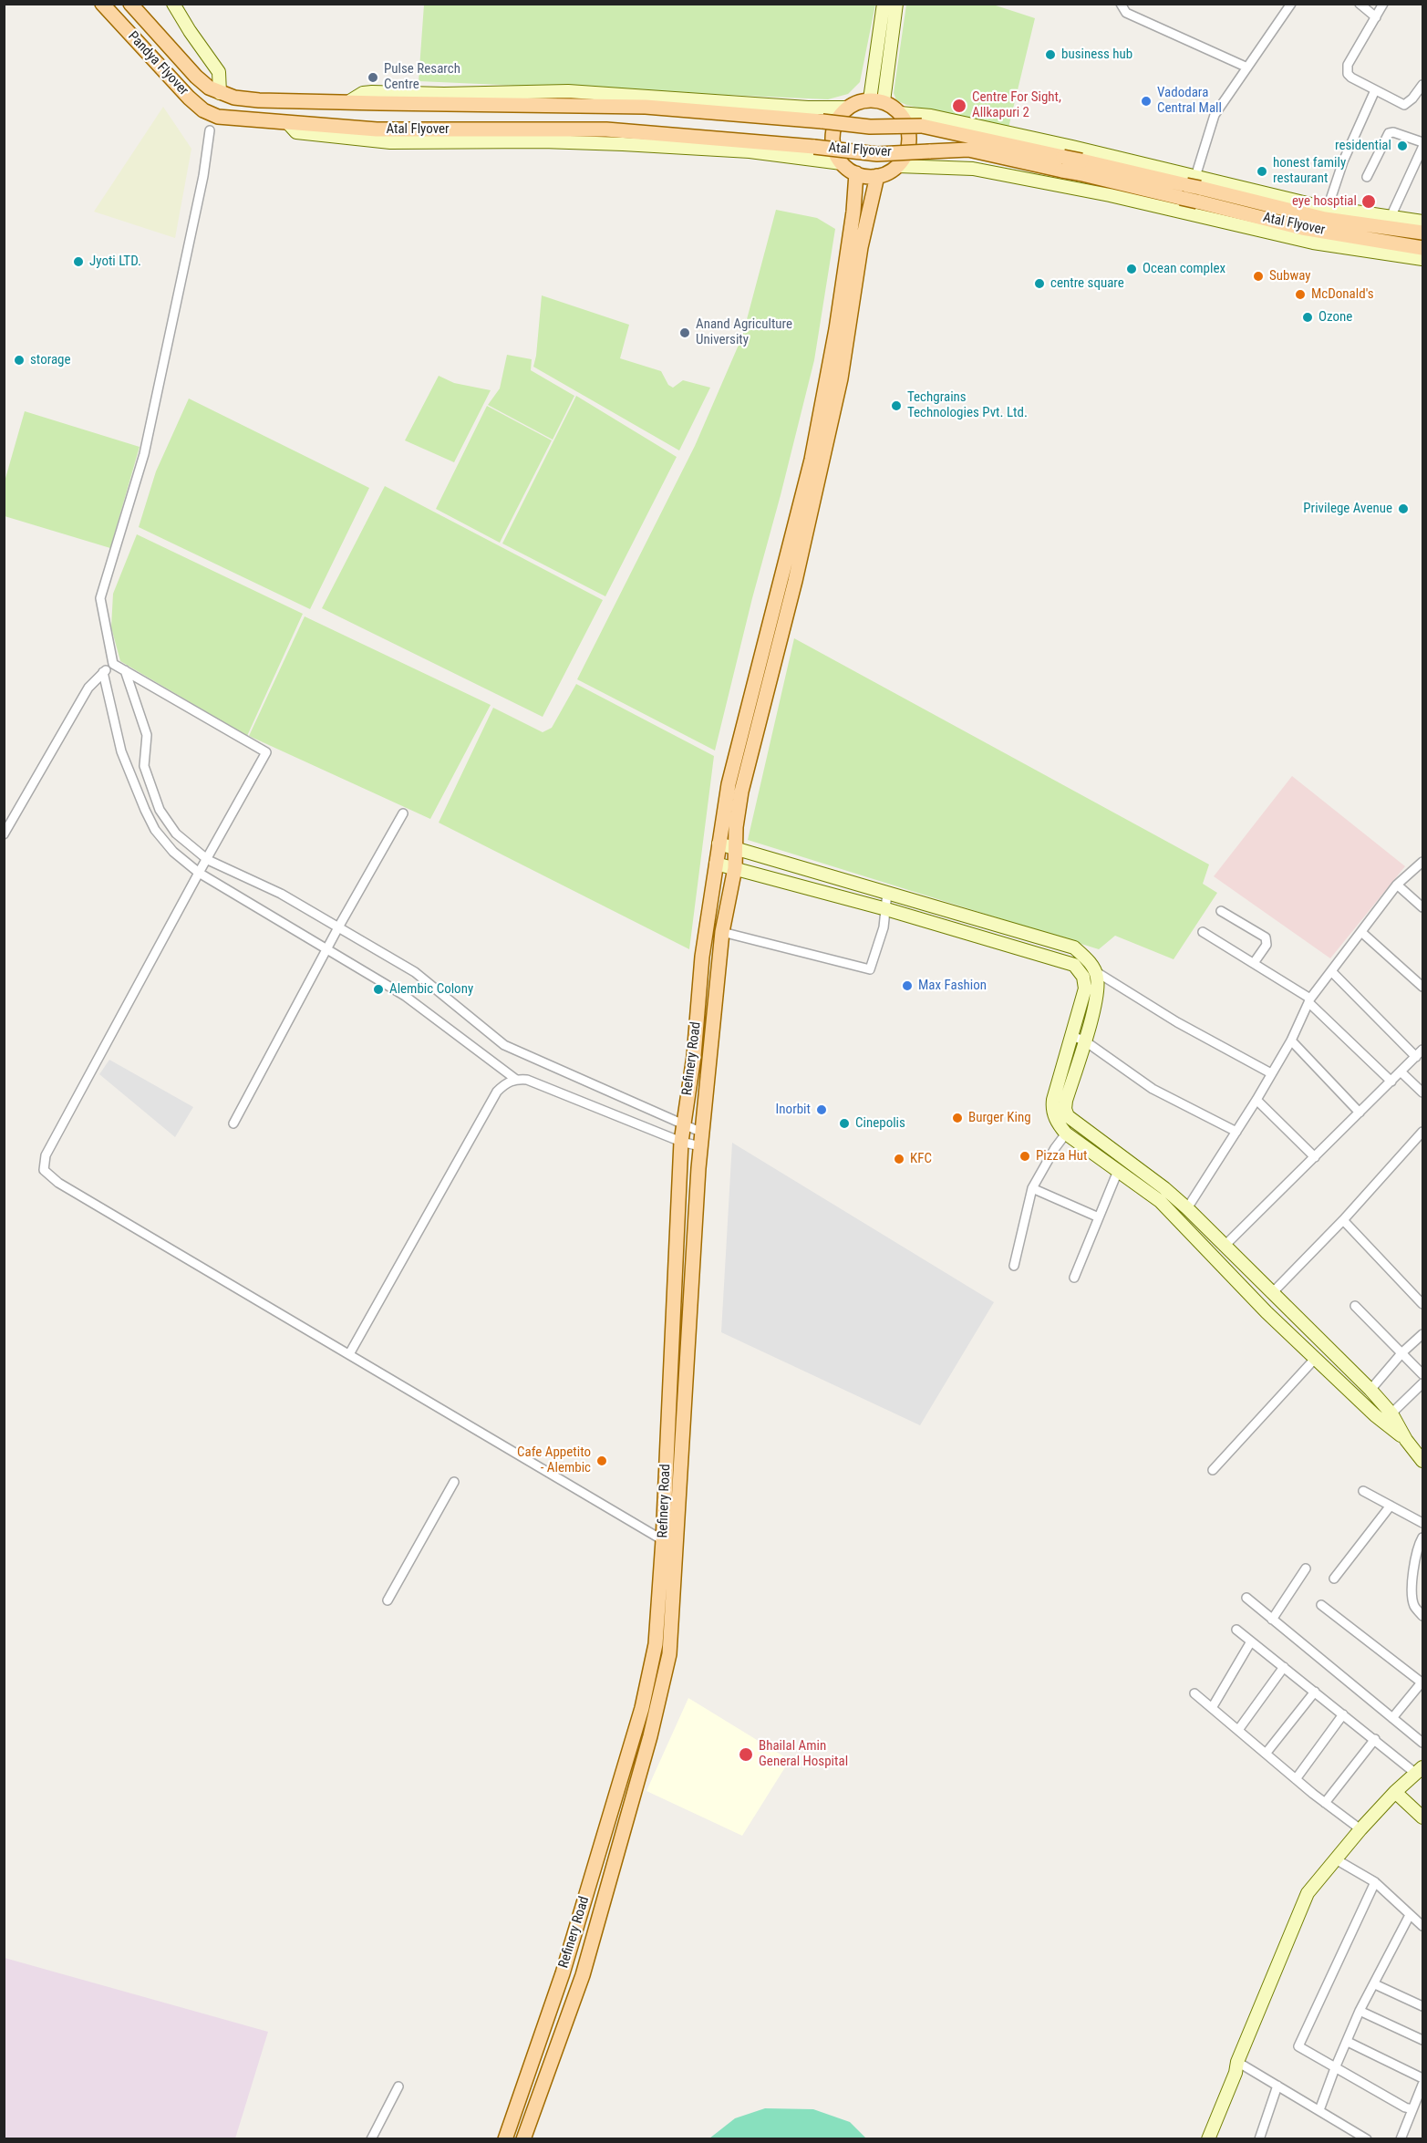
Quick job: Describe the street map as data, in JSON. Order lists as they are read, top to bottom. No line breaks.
{"streets":{"main road":["Pandya Flyover","Atal Flyover","Refinery Road"]},"crossings":[["Pandya Flyover","Atal Flyover"]],"places":["business hub","Pulse Resarch Centre","Vadodara Central Mall","Centre For Sight, Allkapuri 2","residential","honest family restaurant","eye hosptial","Jyoti LTD.","Ocean complex","Subway","centre square","McDonald's","Ozone","Anand Agriculture University","storage","Techgrains Technologies Pvt. Ltd.","Privilege Avenue","Max Fashion","Alembic Colony","Inorbit","Burger King","Cinepolis","Pizza Hut","KFC","Cafe Appetito - Alembic","Bhailal Amin General Hospital"]}
